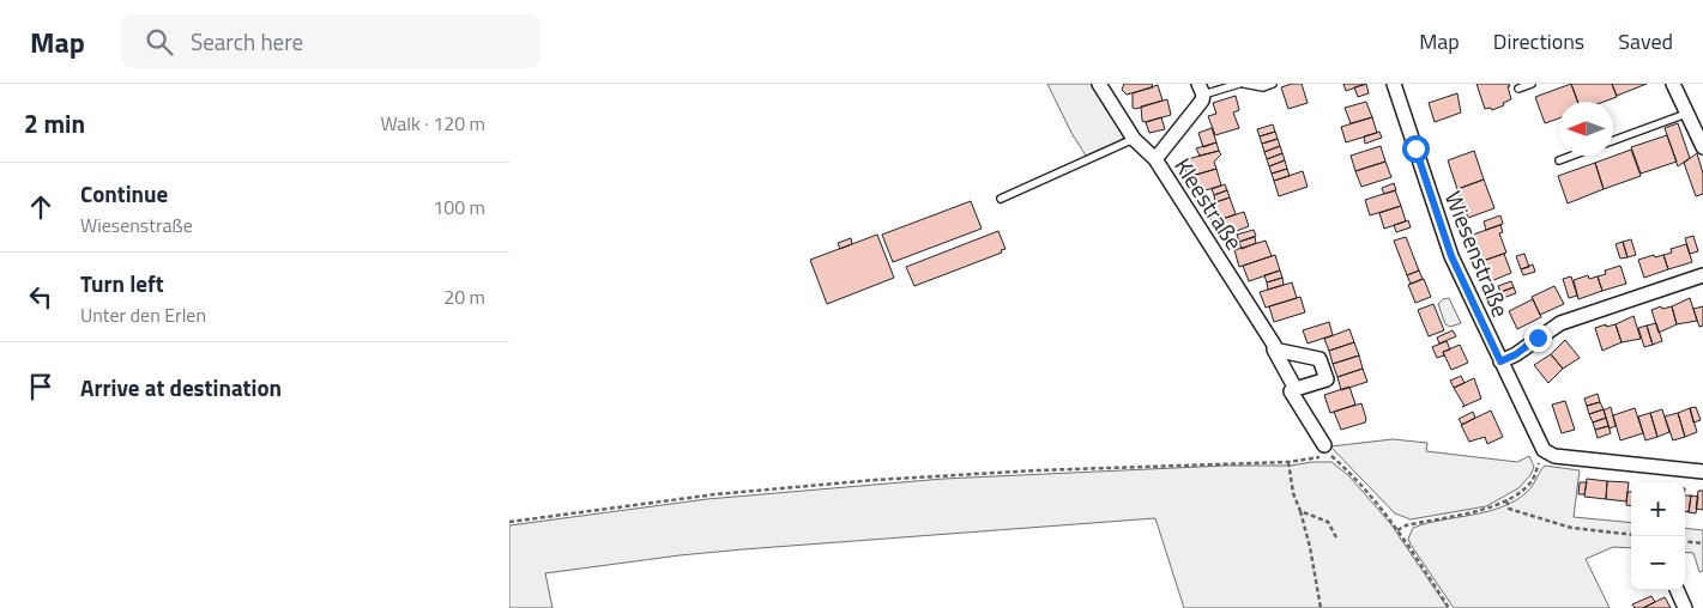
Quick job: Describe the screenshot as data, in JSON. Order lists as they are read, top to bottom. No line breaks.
{"streets":{"street":["Kleestraße","Wiesenstraße"]},"north":"left","page":{"header":"Map","search":"Search here","nav":["Map","Directions","Saved"],"heading":["2 min","Walk · 120 m"],"list":[["Continue","Wiesenstraße","100 m"],["Turn left","Unter den Erlen","20 m"],"Arrive at destination"],"map_buttons":["+","−"]}}
